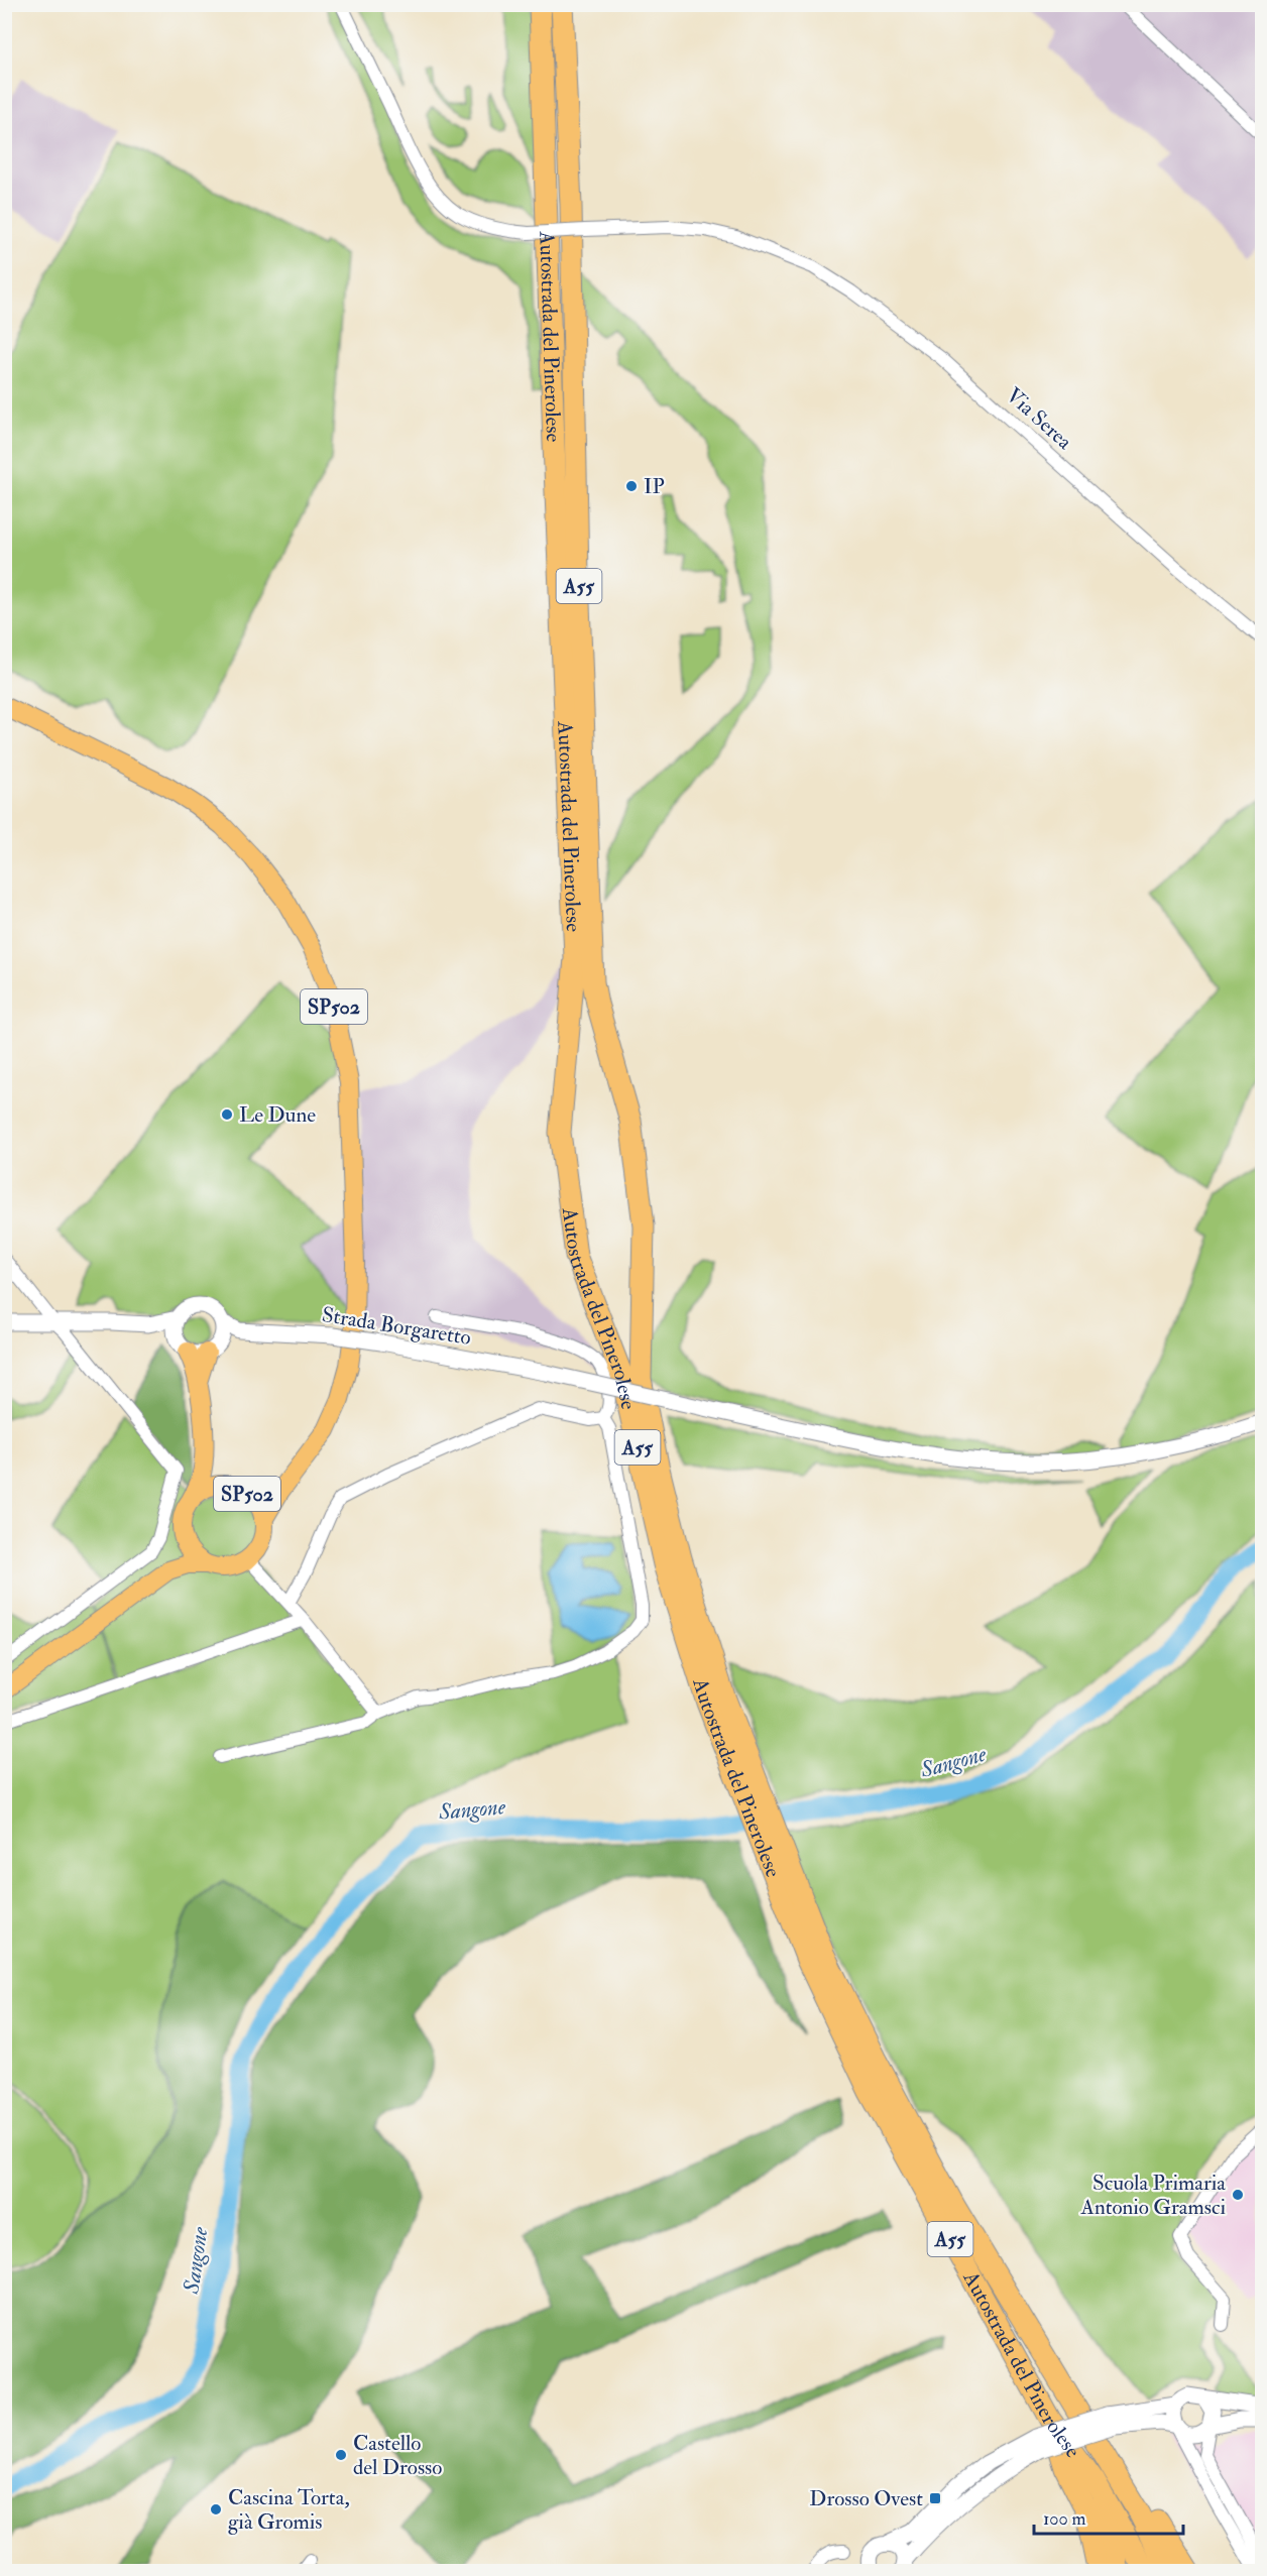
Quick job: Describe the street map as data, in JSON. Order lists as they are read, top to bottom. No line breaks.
{"streets":{"highway":["Autostrada del Pinerolese","A55"],"main road":["SP502"],"street":["Via Serea","Strada Borgaretto"]},"water":["Sangone"],"places":{"other":["IP","Le Dune","Scuola Primaria Antonio Gramsci","Castello del Drosso","Cascina Torta, già Gromis"],"transit":["Drosso Ovest"]},"scale_bar":"100 m"}
